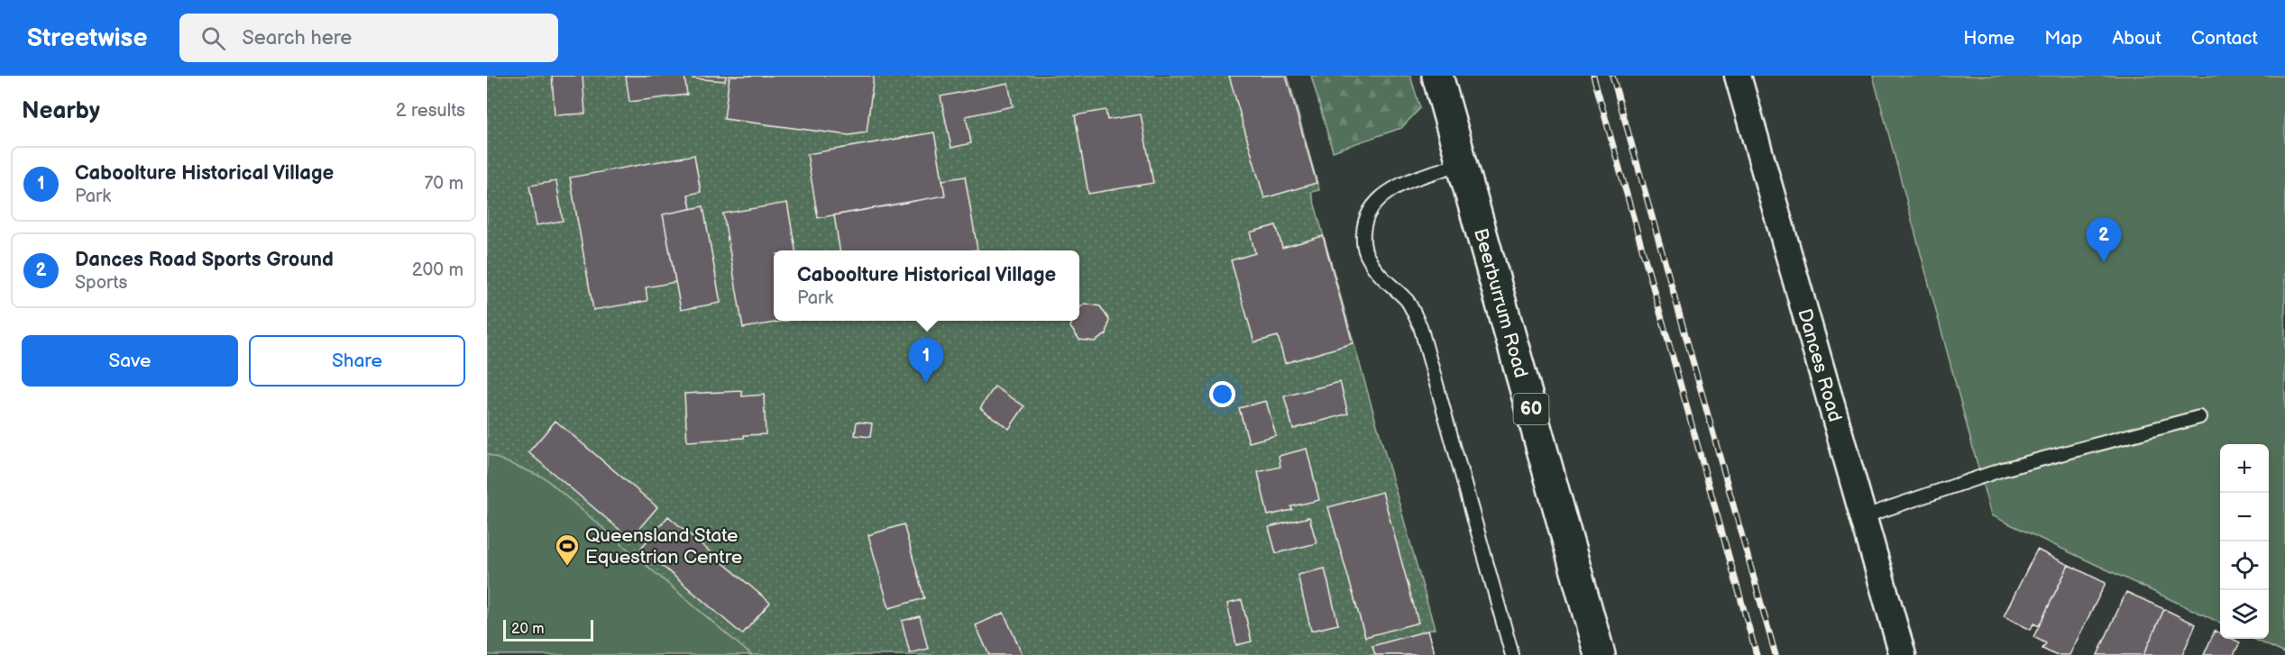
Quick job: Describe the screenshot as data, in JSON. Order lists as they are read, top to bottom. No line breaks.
{"streets":{"main road":["Beerburrum Road","60"],"street":["Dances Road"]},"places":{"sports":["Queensland State Equestrian Centre"]},"scale_bar":"20 m","page":{"header":"Streetwise","search":"Search here","nav":["Home","Map","About","Contact"],"heading":["Nearby","2 results"],"list":[{"mark":"1","name":"Caboolture Historical Village","note":"Park","value":"70 m"},{"mark":"2","name":"Dances Road Sports Ground","note":"Sports","value":"200 m"}],"pins":["2","1"],"popup":["Caboolture Historical Village","Park"],"buttons":["Save","Share"],"map_buttons":["+","−"],"scale":"20 m"}}
